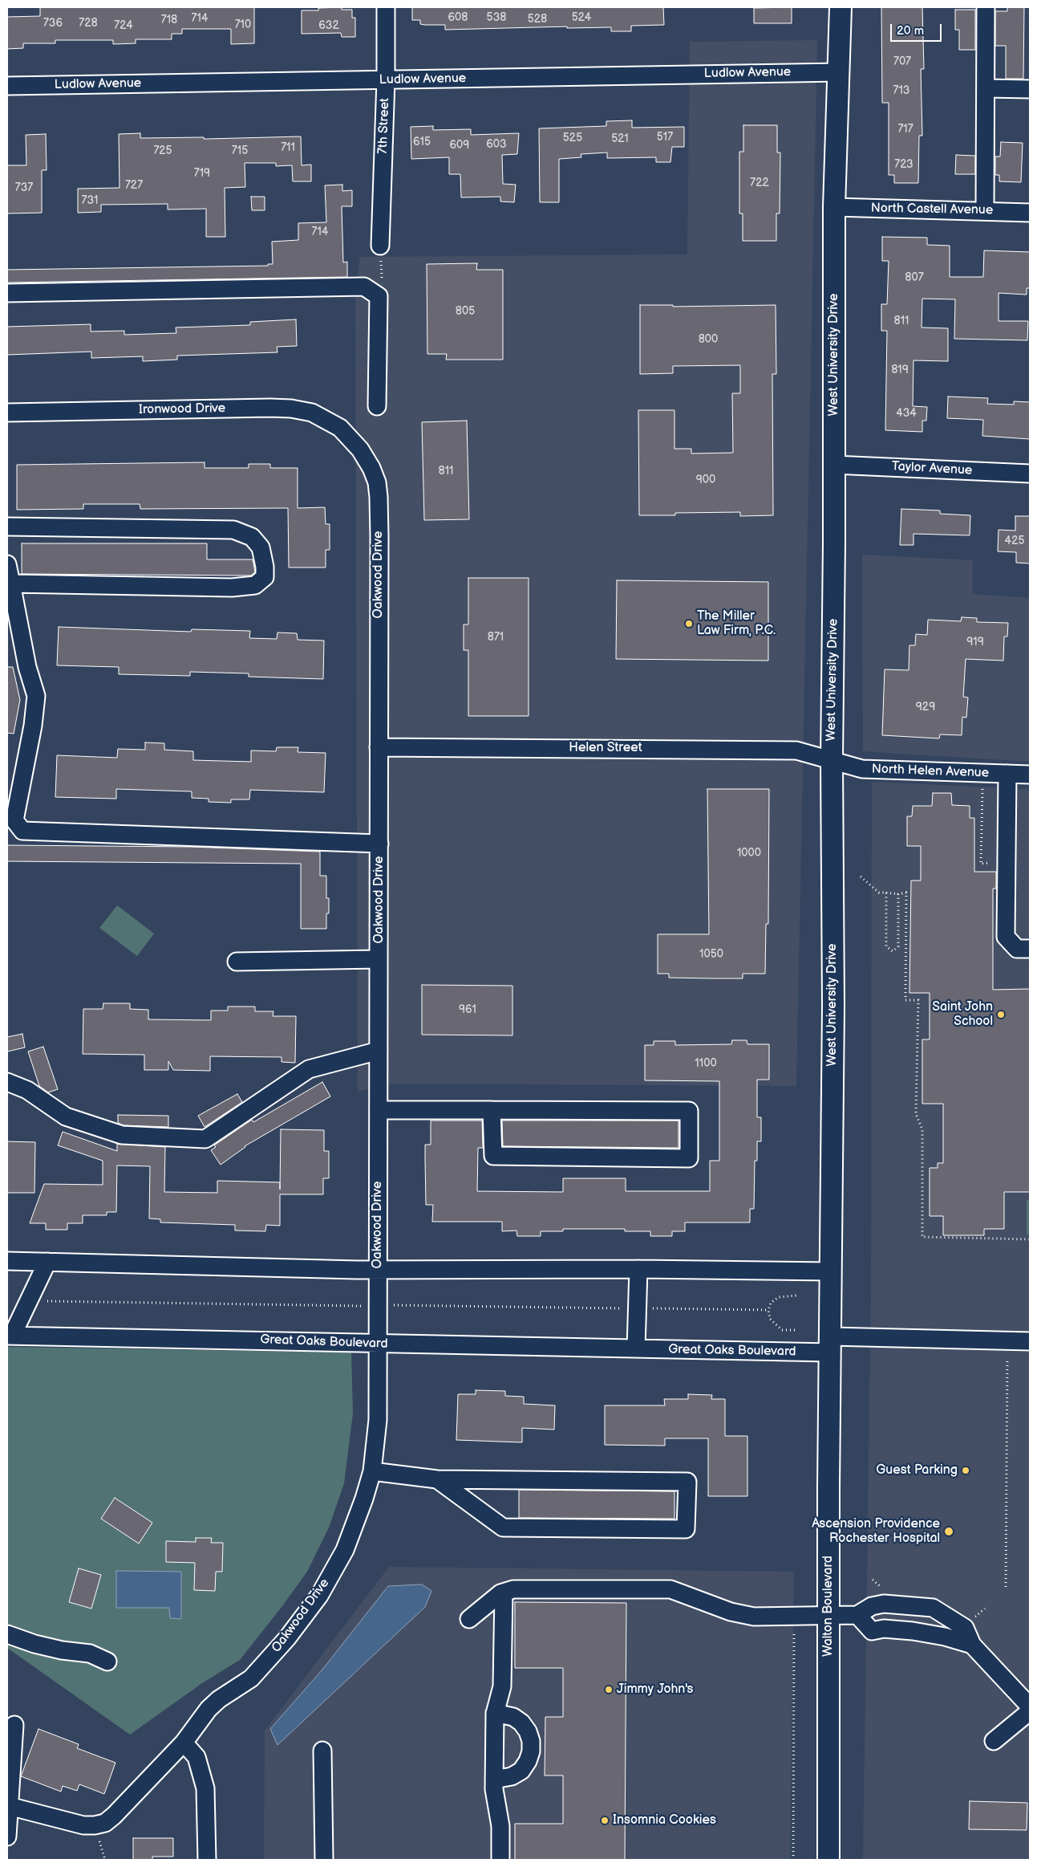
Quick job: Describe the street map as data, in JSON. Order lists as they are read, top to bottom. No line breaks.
{"streets":{"main road":["West University Drive","Walton Boulevard"],"street":["Ludlow Avenue","7th Street","North Castell Avenue","Ironwood Drive","Taylor Avenue","Oakwood Drive","Helen Street","North Helen Avenue","Great Oaks Boulevard"]},"crossings":[["Ludlow Avenue","7th Street"],["Ludlow Avenue","West University Drive"],["North Castell Avenue","West University Drive"],["West University Drive","Taylor Avenue"],["West University Drive","Helen Street"],["West University Drive","North Helen Avenue"],["West University Drive","Great Oaks Boulevard"],["West University Drive","Walton Boulevard"],["Ironwood Drive","Oakwood Drive"],["Oakwood Drive","Helen Street"],["Oakwood Drive","Great Oaks Boulevard"],["Helen Street","North Helen Avenue"],["Great Oaks Boulevard","Walton Boulevard"]],"places":["The Miller Law Firm, P.C.","Saint John School","Guest Parking","Ascension Providence Rochester Hospital","Jimmy John's","Insomnia Cookies"],"house_numbers":["608","538","524","714","528","718","736","728","710","724","632","707","713","717","517","525","521","615","603","609","711","725","715","723","719","722","727","737","731","714","807","805","811","800","819","434","811","900","425","871","919","929","1000","1050","961","1100"],"scale_bar":"20 m"}
